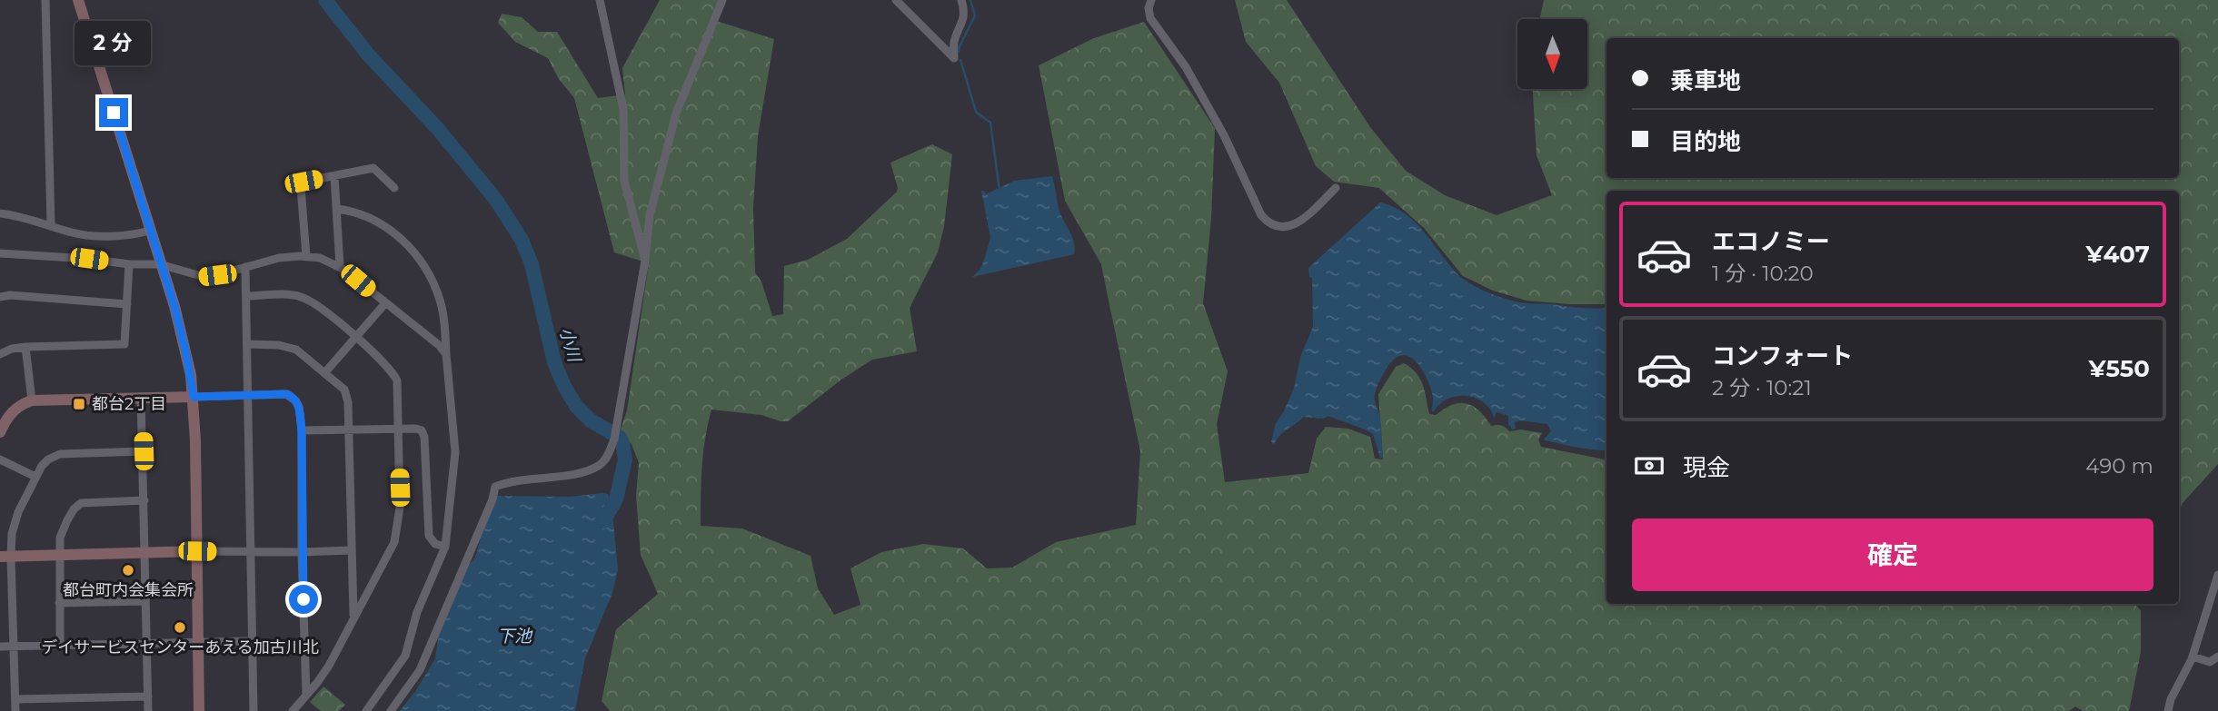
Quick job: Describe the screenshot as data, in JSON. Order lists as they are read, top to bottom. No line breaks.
{"water":["小川","下池"],"places":{"transit":["都台2丁目"],"other":["都台町内会集会所","デイサービスセンターあえる加古川北"]},"north":"bottom","page":{"bubble":"2 分","banner":["乗車地","目的地"],"list":[{"name":"エコノミー","note":"1 分 · 10:20","value":"¥407"},{"name":"コンフォート","note":"2 分 · 10:21","value":"¥550"}],"pay":["現金","490 m"],"buttons":"確定"}}
